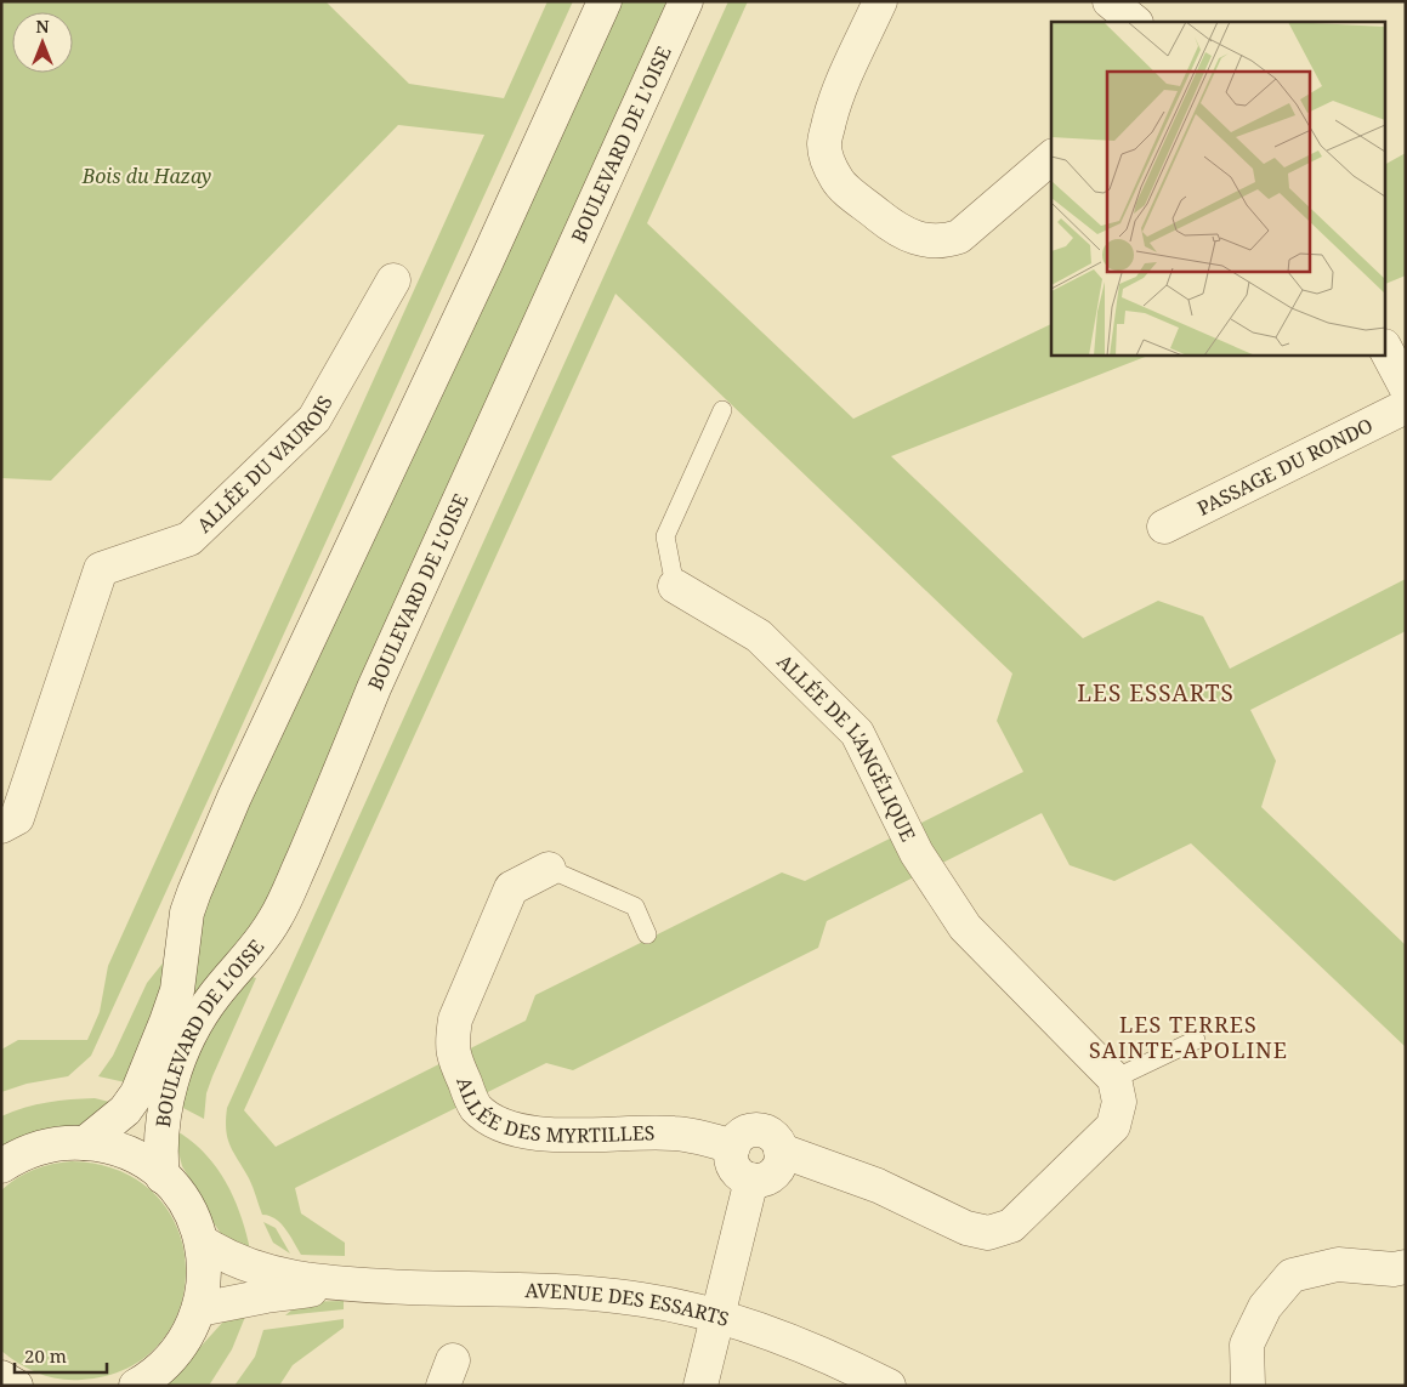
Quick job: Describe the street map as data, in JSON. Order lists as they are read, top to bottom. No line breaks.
{"streets":{"street":["BOULEVARD DE L'OISE","ALLÉE DU VAUROIS","PASSAGE DU RONDO","ALLÉE DE L'ANGÉLIQUE","ALLÉE DES MYRTILLES","AVENUE DES ESSARTS"]},"districts":["LES ESSARTS","LES TERRES SAINTE-APOLINE"],"parks":["Bois du Hazay"],"scale_bar":"20 m","north":"top"}
